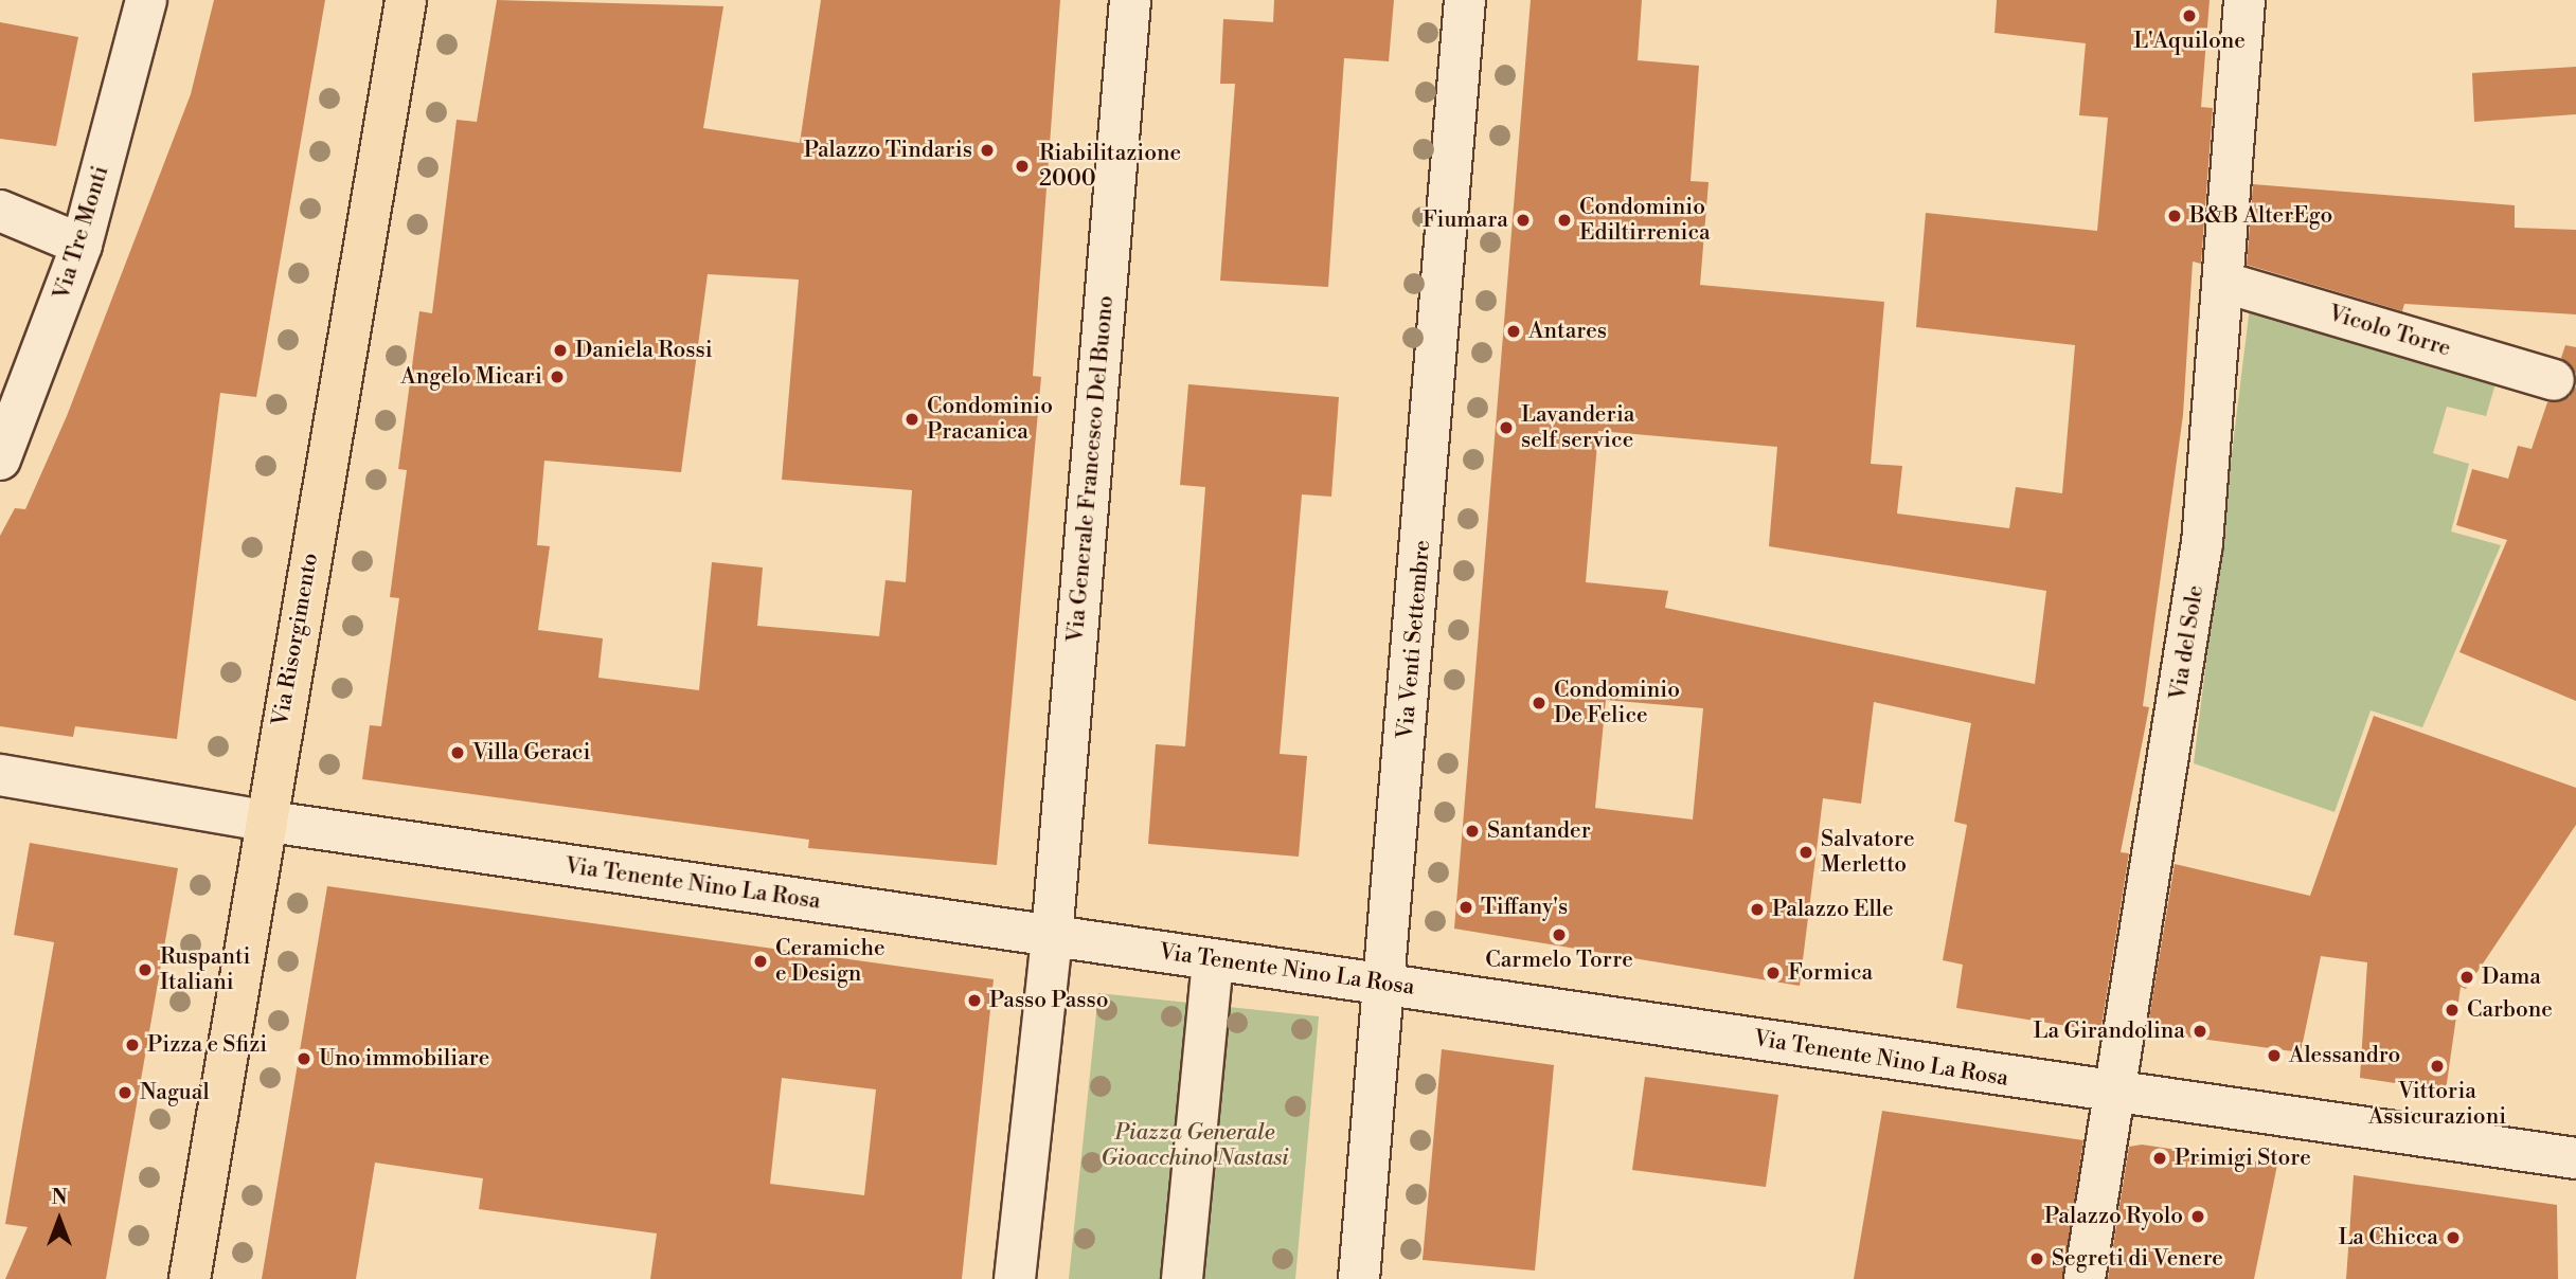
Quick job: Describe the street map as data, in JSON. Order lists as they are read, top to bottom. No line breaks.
{"streets":{"main road":["Via Risorgimento"],"street":["Via Tre Monti","Vicolo Torre","Via Generale Francesco Del Buono","Via Venti Settembre","Via del Sole","Via Tenente Nino La Rosa"]},"crossings":[["Vicolo Torre","Via del Sole"],["Via Generale Francesco Del Buono","Via Tenente Nino La Rosa"],["Via Risorgimento","Via Tenente Nino La Rosa"],["Via Venti Settembre","Via Tenente Nino La Rosa"],["Via del Sole","Via Tenente Nino La Rosa"]],"parks":["Piazza Generale Gioacchino Nastasi"],"places":["L'Aquilone","Palazzo Tindaris","Riabilitazione 2000","B&B AlterEgo","Fiumara","Condominio Ediltirrenica","Antares","Daniela Rossi","Angelo Micari","Condominio Pracanica","Lavanderia self service","Condominio De Felice","Villa Geraci","Santander","Salvatore Merletto","Tiffany's","Palazzo Elle","Carmelo Torre","Ceramiche e Design","Ruspanti Italiani","Formica","Dama","Passo Passo","Carbone","La Girandolina","Pizza e Sfizi","Alessandro","Uno immobiliare","Vittoria Assicurazioni","Nagual","Primigi Store","Palazzo Ryolo","La Chicca","Segreti di Venere"],"north":"top"}
